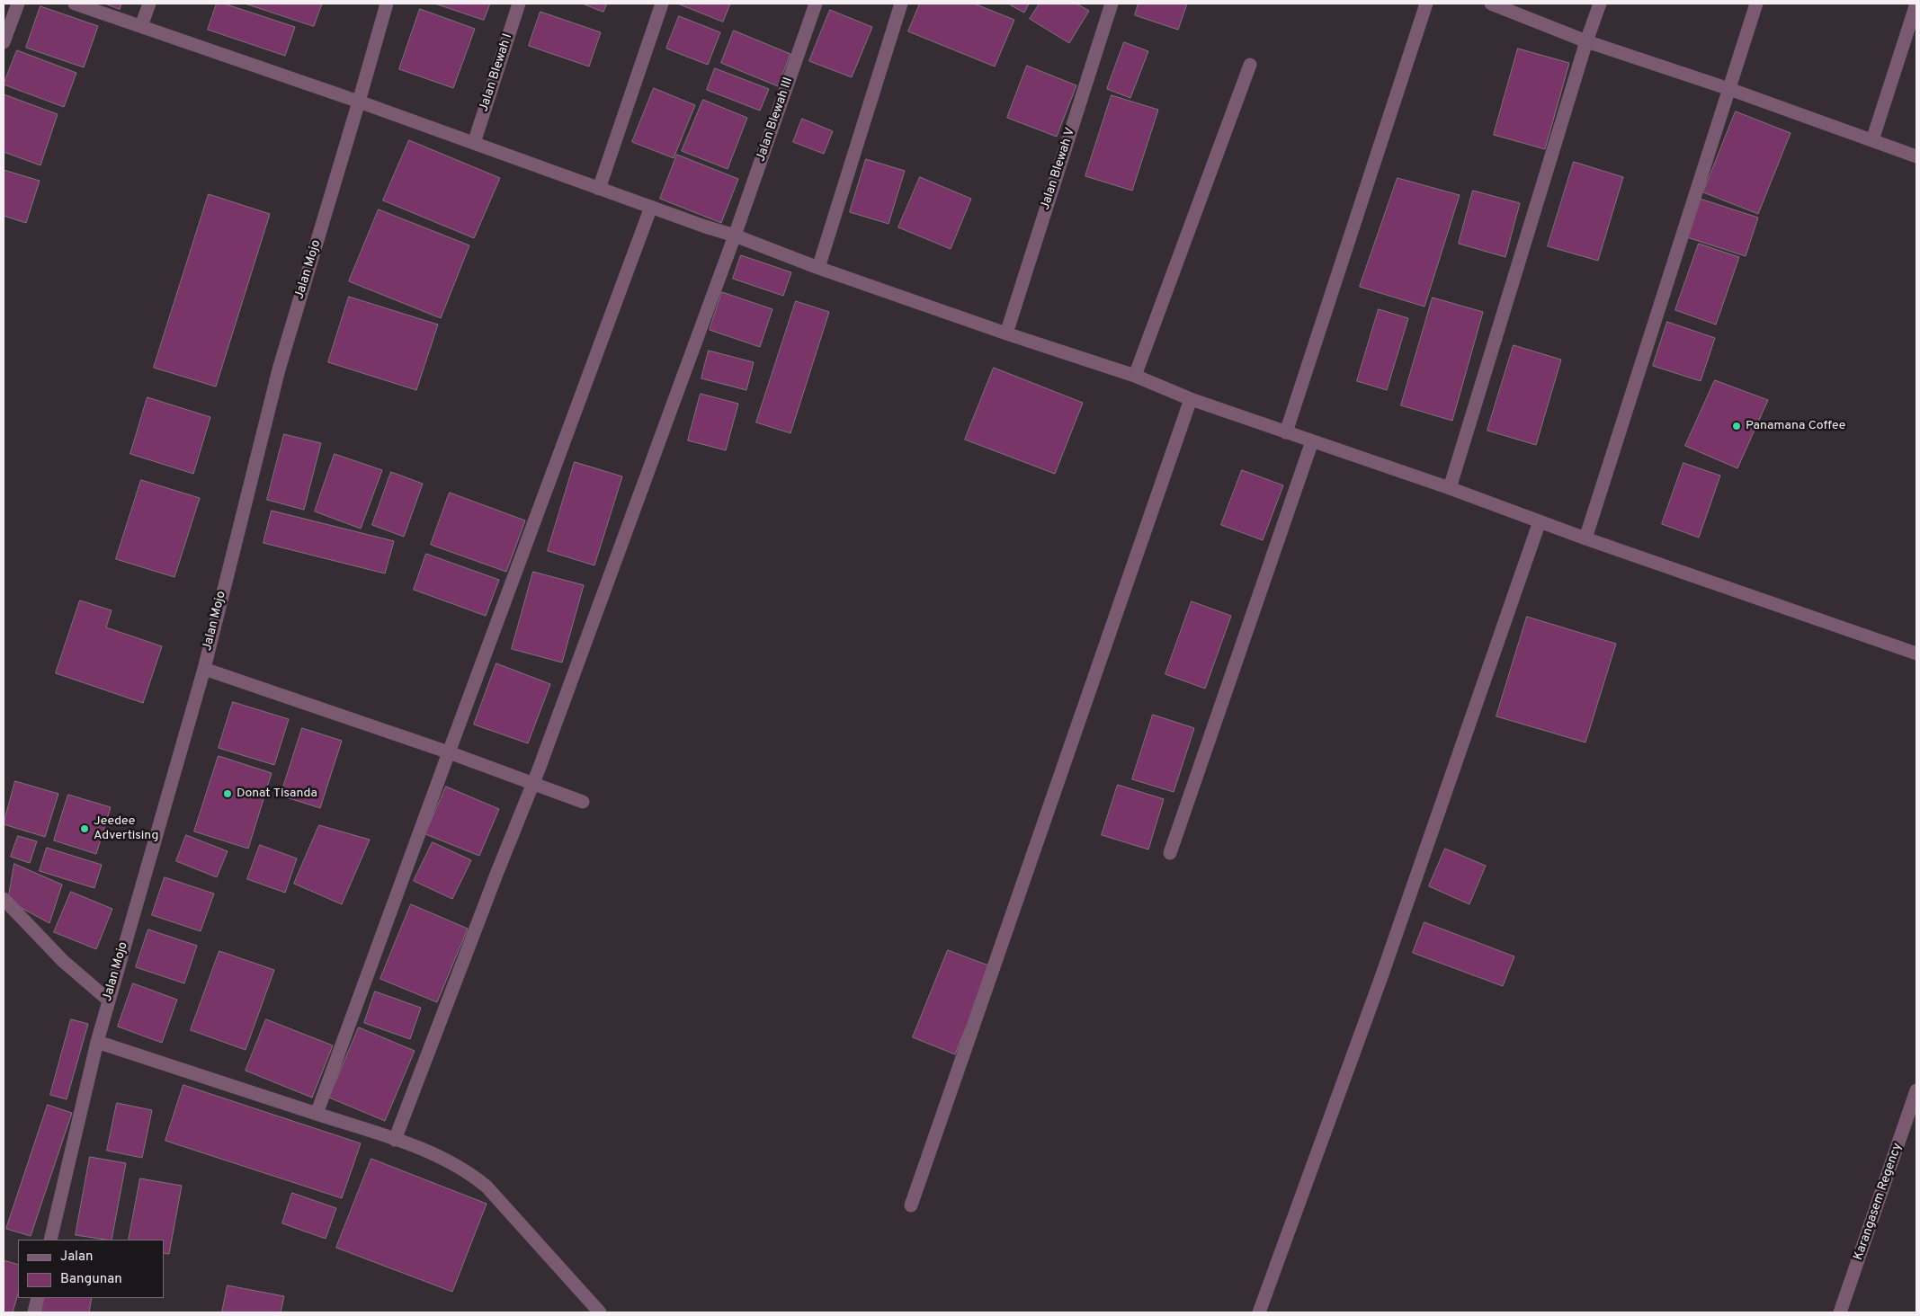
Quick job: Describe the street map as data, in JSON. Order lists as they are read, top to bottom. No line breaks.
{"streets":{"street":["Jalan Blewah I","Jalan Blewah III","Jalan Blewah V","Jalan Mojo","Karangasem Regency"]},"places":["Panamana Coffee","Donat Tisanda","Jeedee Advertising"],"legend":["Jalan","Bangunan"]}
